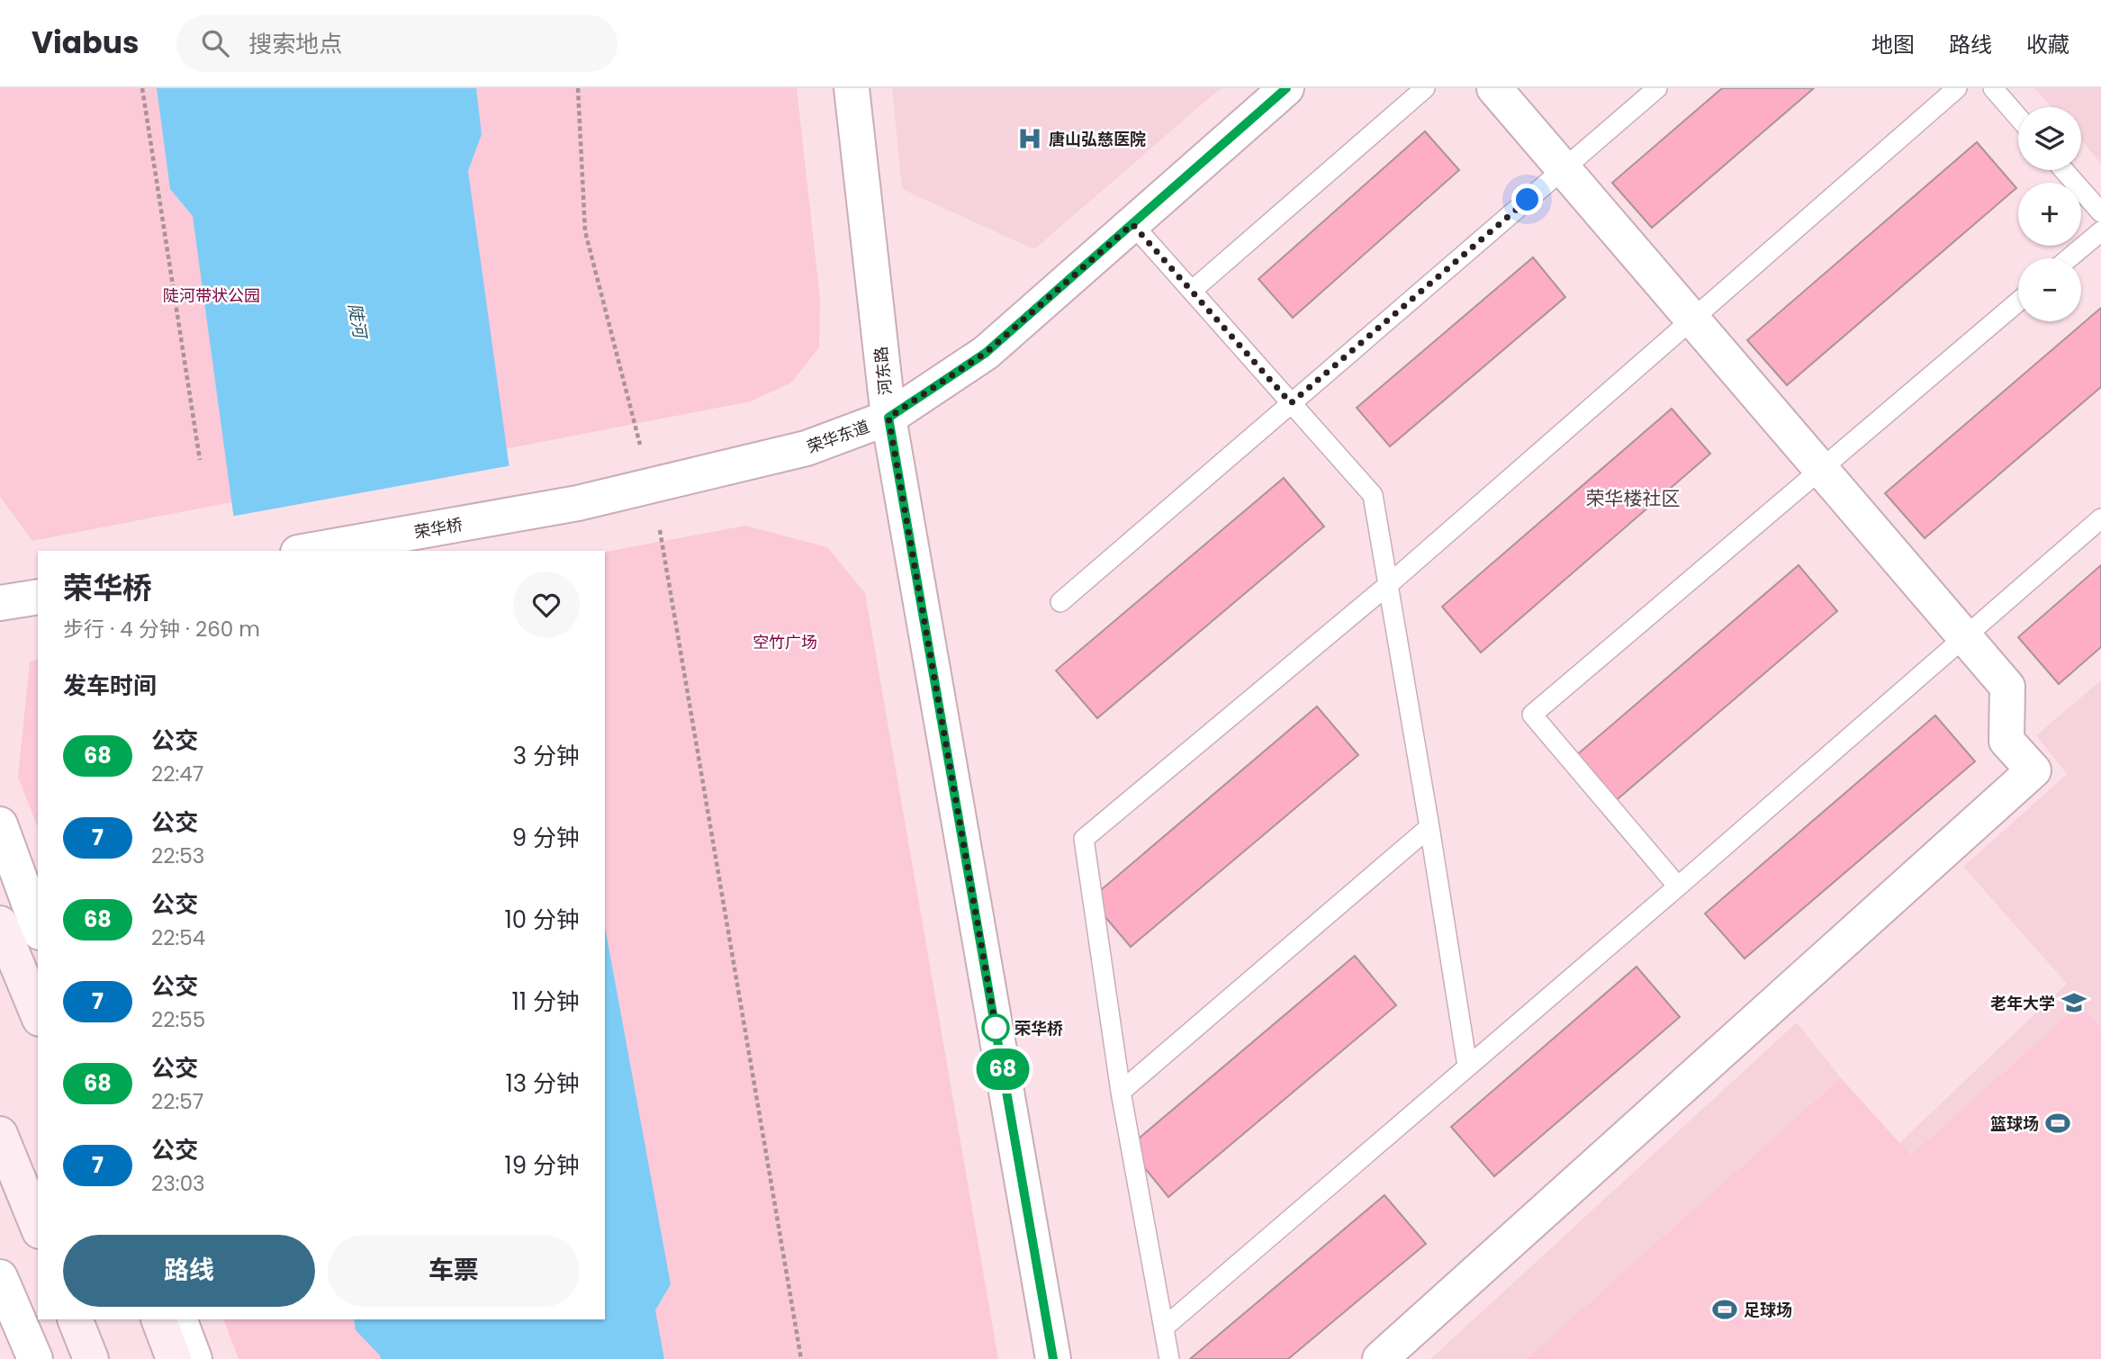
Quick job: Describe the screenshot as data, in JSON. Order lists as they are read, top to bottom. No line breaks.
{"streets":{"street":["河东路","荣华东道","荣华桥"]},"crossings":[["河东路","荣华东道"],["荣华东道","荣华桥"]],"districts":["荣华楼社区"],"water":["陡河"],"parks":["陡河带状公园","空竹广场"],"places":{"hospital":["唐山弘慈医院"],"school or university":["老年大学"],"other":["荣华桥"],"sports":["篮球场","足球场"]},"lines":["bus line 68"],"page":{"header":"Viabus","search":"搜索地点","nav":["地图","路线","收藏"],"on_map":"68","map_buttons":["+","−"],"heading":[["荣华桥","步行 · 4 分钟 · 260 m"],"发车时间"],"list":[{"mark":"68","name":"公交","note":"22:47","value":"3 分钟"},{"mark":"7","name":"公交","note":"22:53","value":"9 分钟"},{"mark":"68","name":"公交","note":"22:54","value":"10 分钟"},{"mark":"7","name":"公交","note":"22:55","value":"11 分钟"},{"mark":"68","name":"公交","note":"22:57","value":"13 分钟"},{"mark":"7","name":"公交","note":"23:03","value":"19 分钟"}],"buttons":["路线","车票"]}}
